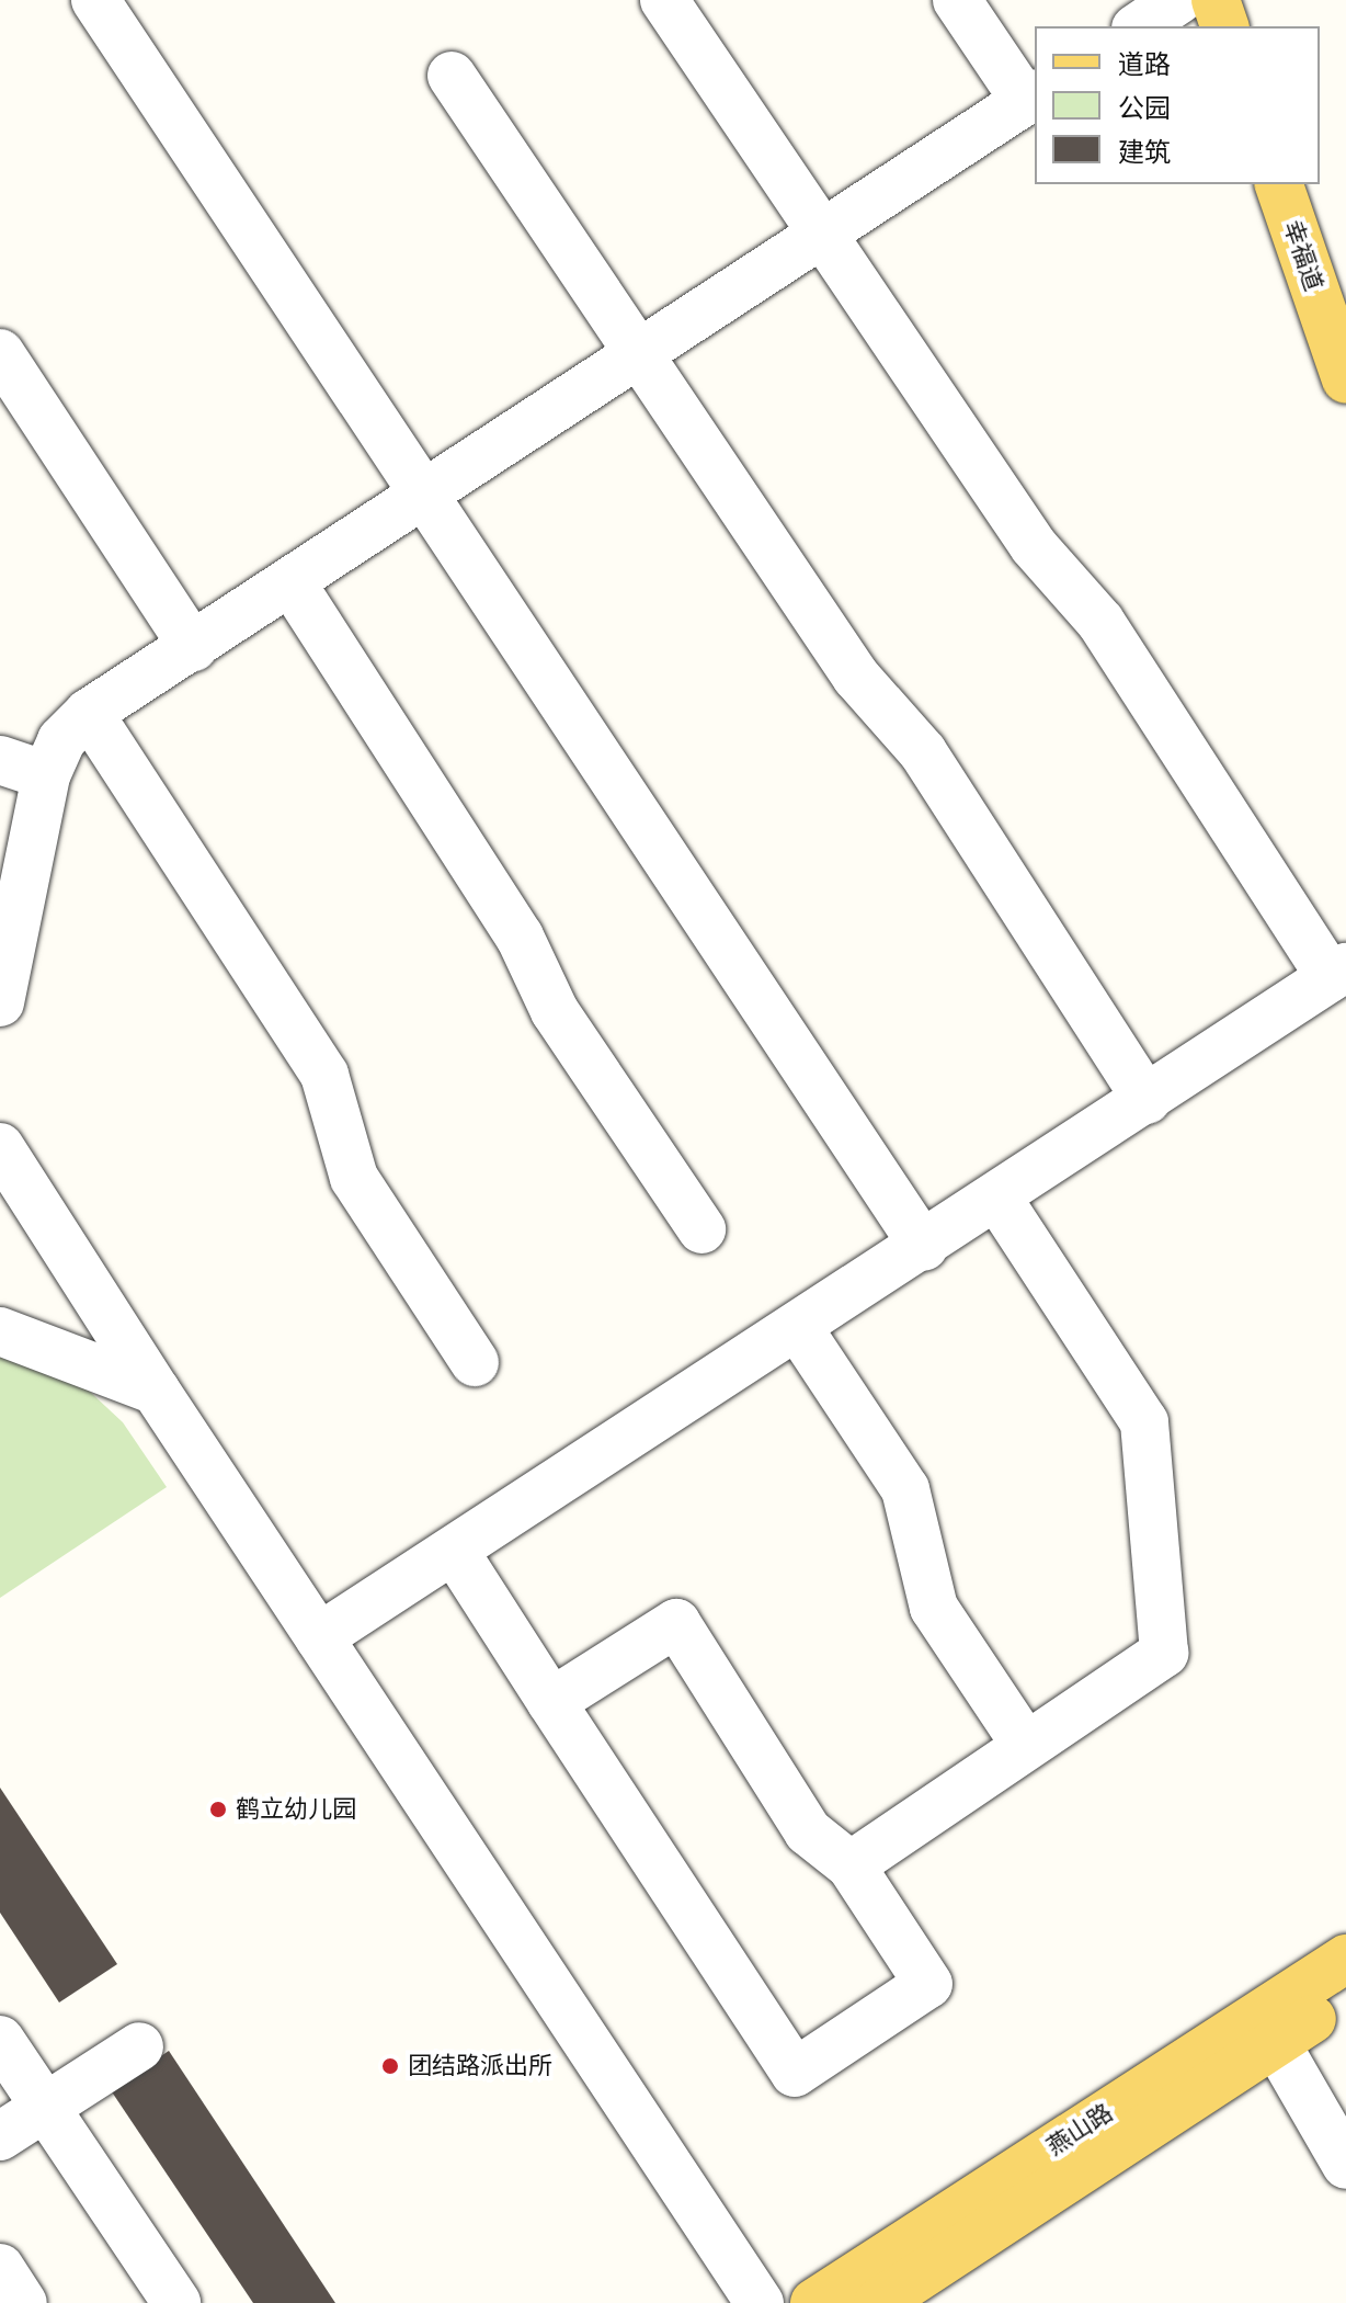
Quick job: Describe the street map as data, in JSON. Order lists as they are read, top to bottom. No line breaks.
{"streets":{"main road":["幸福道","燕山路"]},"places":["鹤立幼儿园","团结路派出所"],"legend":["道路","公园","建筑"]}
